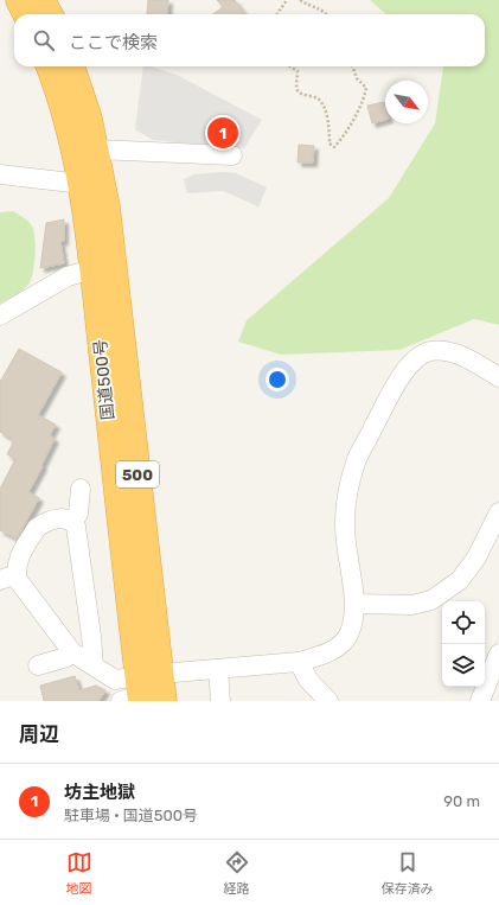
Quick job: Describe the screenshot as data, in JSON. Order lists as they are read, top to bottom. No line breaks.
{"streets":{"highway":["国道500号","500"]},"north":"bottom right","page":{"search":"ここで検索","pins":"1","heading":"周辺","list":[{"mark":"1","name":"坊主地獄","note":"駐車場 · 国道500号","value":"90 m"}],"nav":["地図","経路","保存済み"]}}
